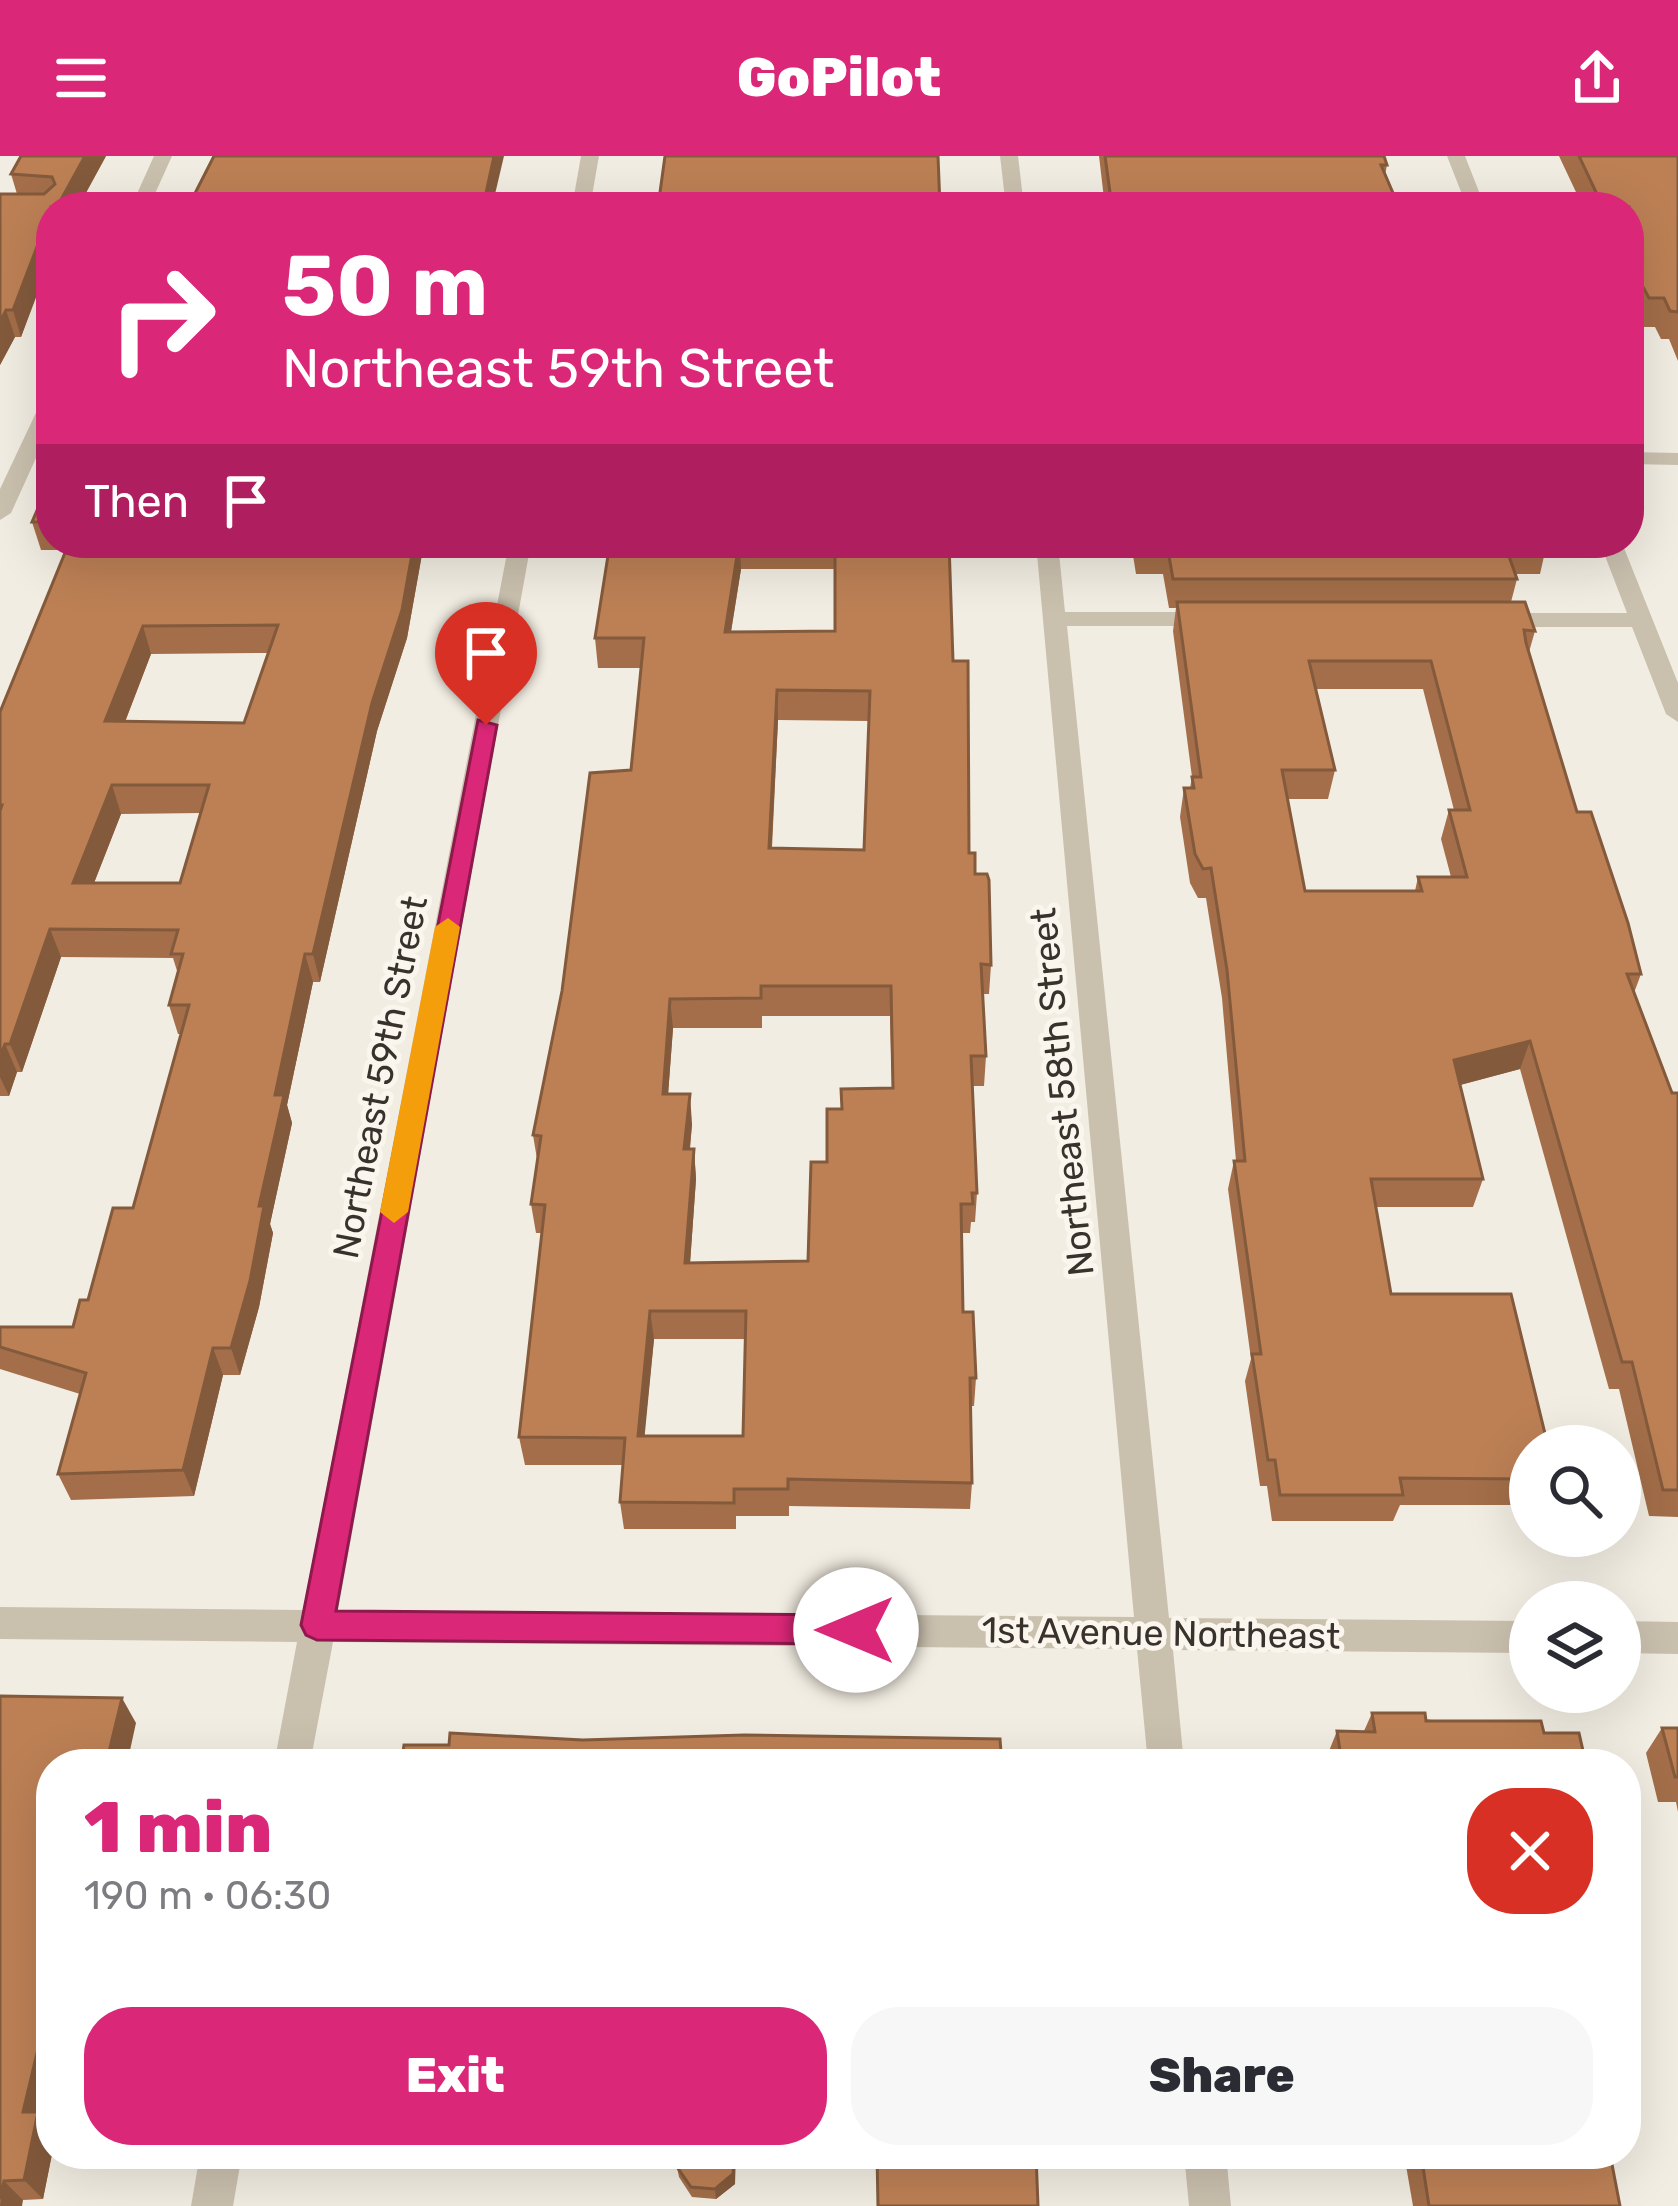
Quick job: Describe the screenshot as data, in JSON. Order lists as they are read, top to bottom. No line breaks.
{"streets":{"street":["Northeast 59th Street","Northeast 58th Street","1st Avenue Northeast"]},"crossings":[["Northeast 59th Street","1st Avenue Northeast"],["Northeast 58th Street","1st Avenue Northeast"]],"page":{"header":"GoPilot","turn":["50 m","Northeast 59th Street"],"then":"Then","heading":["1 min","190 m · 06:30"],"buttons":["Exit","Share"]}}
